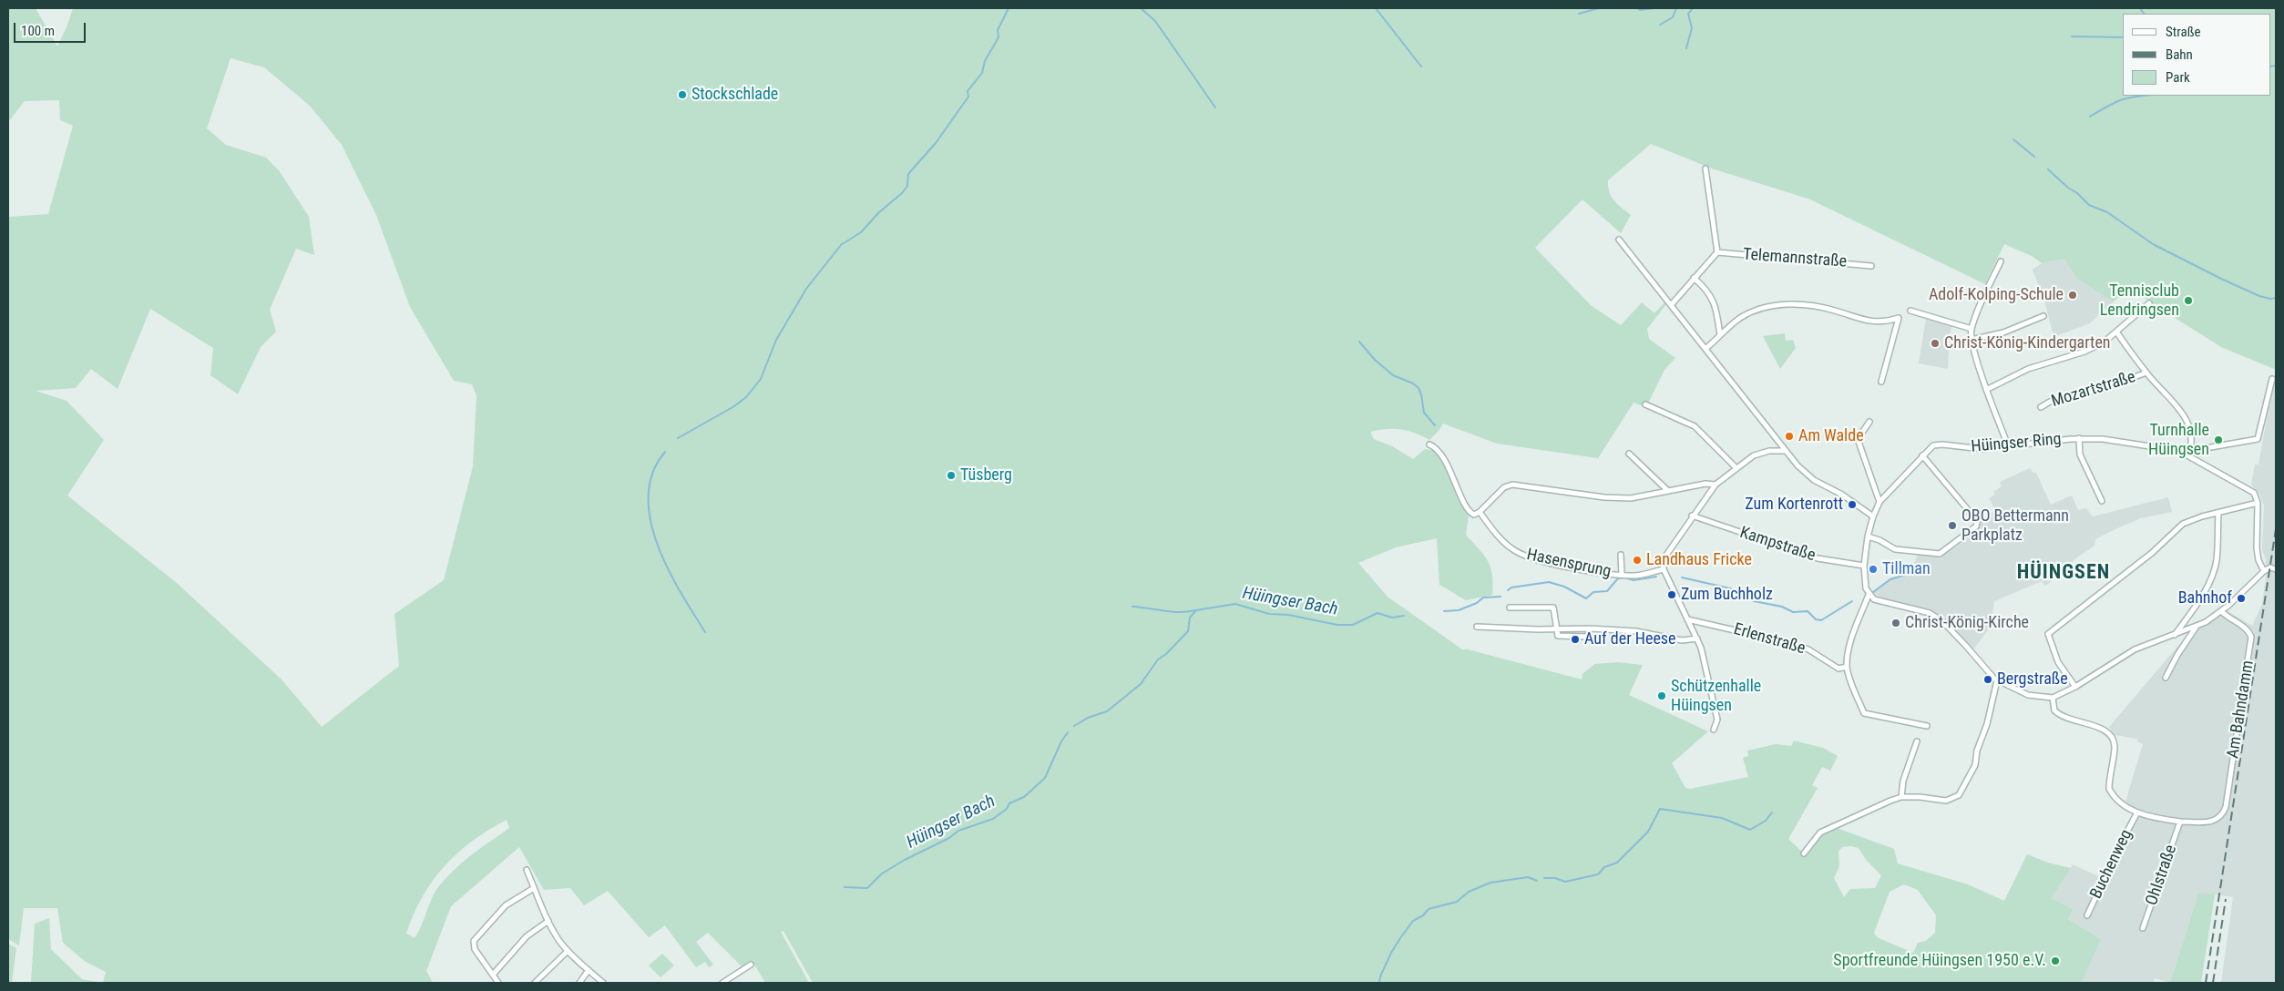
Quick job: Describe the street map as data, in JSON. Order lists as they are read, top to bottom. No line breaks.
{"streets":{"street":["Telemannstraße","Mozartstraße","Hüingser Ring","Kampstraße","Hasensprung","Erlenstraße","Am Bahndamm","Buchenweg","Ohlstraße"]},"crossings":[["Mozartstraße","Hüingser Ring"],["Hüingser Ring","Kampstraße"],["Am Bahndamm","Ohlstraße"],["Buchenweg","Ohlstraße"]],"districts":["HÜINGSEN"],"water":["Hüingser Bach"],"places":["Stockschlade","Adolf-Kolping-Schule","Tennisclub Lendringsen","Christ-König-Kindergarten","Am Walde","Turnhalle Hüingsen","Tüsberg","Zum Kortenrott","OBO Bettermann Parkplatz","Landhaus Fricke","Tillman","Zum Buchholz","Bahnhof","Christ-König-Kirche","Auf der Heese","Bergstraße","Schützenhalle Hüingsen","Sportfreunde Hüingsen 1950 e.V."],"legend":["Straße","Bahn","Park"],"scale_bar":"100 m"}
